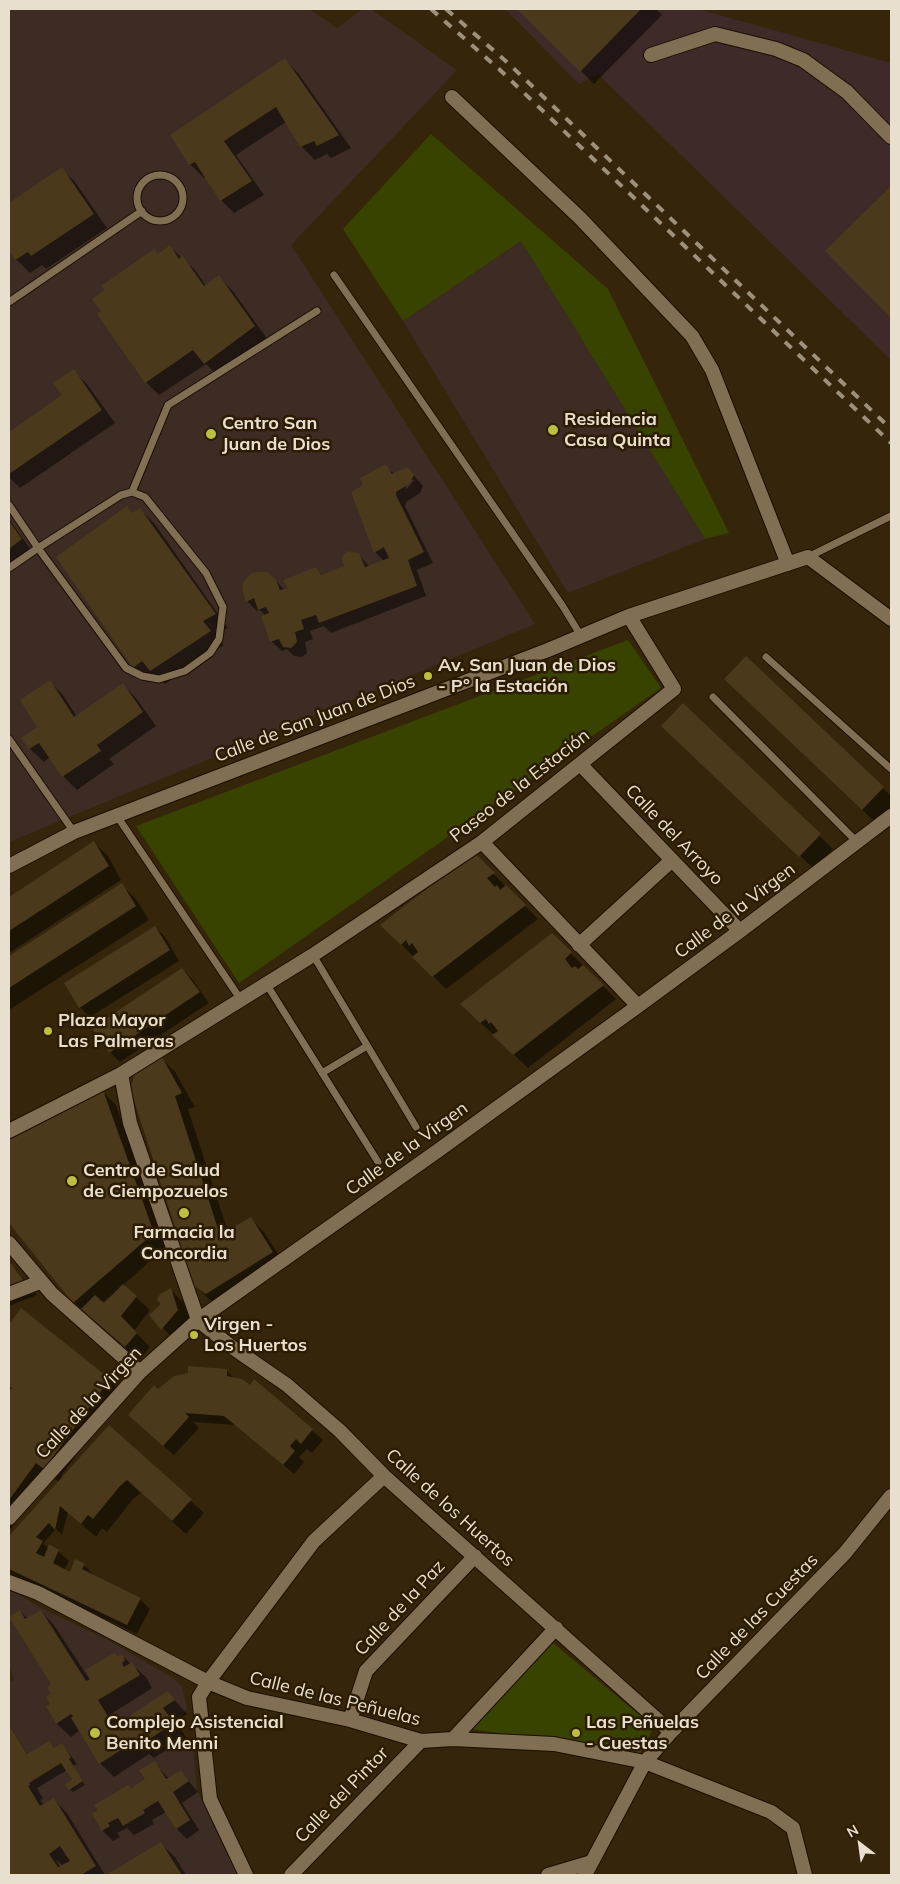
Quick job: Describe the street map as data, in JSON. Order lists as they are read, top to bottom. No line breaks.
{"streets":{"street":["Calle de San Juan de Dios","Paseo de la Estación","Calle del Arroyo","Calle de la Virgen","Calle de los Huertos","Calle de la Paz","Calle de las Cuestas","Calle de las Peñuelas","Calle del Pintor"]},"crossings":[["Calle de San Juan de Dios","Paseo de la Estación"],["Paseo de la Estación","Calle del Arroyo"],["Calle del Arroyo","Calle de la Virgen"],["Calle de la Virgen","Calle de los Huertos"],["Calle de los Huertos","Calle de la Paz"],["Calle de los Huertos","Calle de las Cuestas"],["Calle de la Paz","Calle de las Peñuelas"],["Calle de las Cuestas","Calle de las Peñuelas"],["Calle de las Peñuelas","Calle del Pintor"]],"places":["Residencia Casa Quinta","Centro San Juan de Dios","Av. San Juan de Dios - Pº la Estación","Plaza Mayor Las Palmeras","Centro de Salud de Ciempozuelos","Farmacia la Concordia","Virgen - Los Huertos","Complejo Asistencial Benito Menni","Las Peñuelas - Cuestas"],"north":"top left"}
